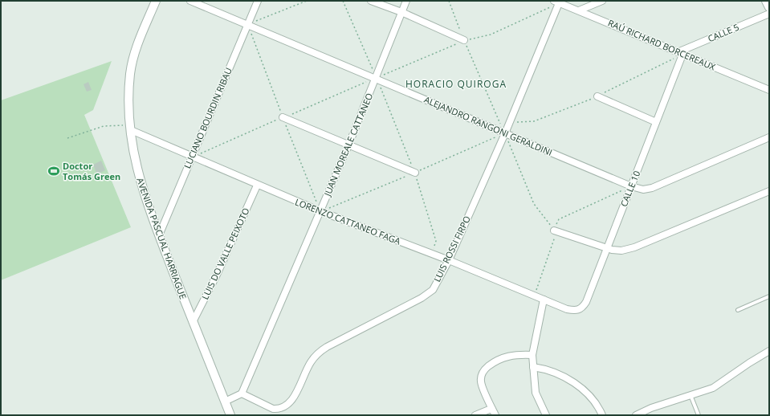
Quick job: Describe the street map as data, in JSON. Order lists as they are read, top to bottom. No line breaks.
{"streets":{"street":["CALLE 5","RAÚ RICHARD BORCEREAUX","LUCIANO BOURDIN RIBAU","ALEJANDRO RANGONI GERALDINI","JUAN MOREALE CATTANEO","CALLE 10","LORENZO CATTANEO FAGA","AVENIDA PASCUAL HARRIAGUE","LUIS ROSSI FIRPO","LUIS DO VALLE PEIXOTO"]},"crossings":[["CALLE 5","RAÚ RICHARD BORCEREAUX"],["CALLE 5","CALLE 10"],["RAÚ RICHARD BORCEREAUX","CALLE 10"],["RAÚ RICHARD BORCEREAUX","LUIS ROSSI FIRPO"],["LUCIANO BOURDIN RIBAU","ALEJANDRO RANGONI GERALDINI"],["LUCIANO BOURDIN RIBAU","LORENZO CATTANEO FAGA"],["LUCIANO BOURDIN RIBAU","AVENIDA PASCUAL HARRIAGUE"],["ALEJANDRO RANGONI GERALDINI","JUAN MOREALE CATTANEO"],["ALEJANDRO RANGONI GERALDINI","CALLE 10"],["ALEJANDRO RANGONI GERALDINI","LUIS ROSSI FIRPO"],["JUAN MOREALE CATTANEO","LORENZO CATTANEO FAGA"],["JUAN MOREALE CATTANEO","LUIS ROSSI FIRPO"],["CALLE 10","LORENZO CATTANEO FAGA"],["LORENZO CATTANEO FAGA","AVENIDA PASCUAL HARRIAGUE"],["LORENZO CATTANEO FAGA","LUIS ROSSI FIRPO"],["LORENZO CATTANEO FAGA","LUIS DO VALLE PEIXOTO"],["AVENIDA PASCUAL HARRIAGUE","LUIS DO VALLE PEIXOTO"]],"districts":["HORACIO QUIROGA"],"places":{"sports":["Doctor Tomás Green"]}}
